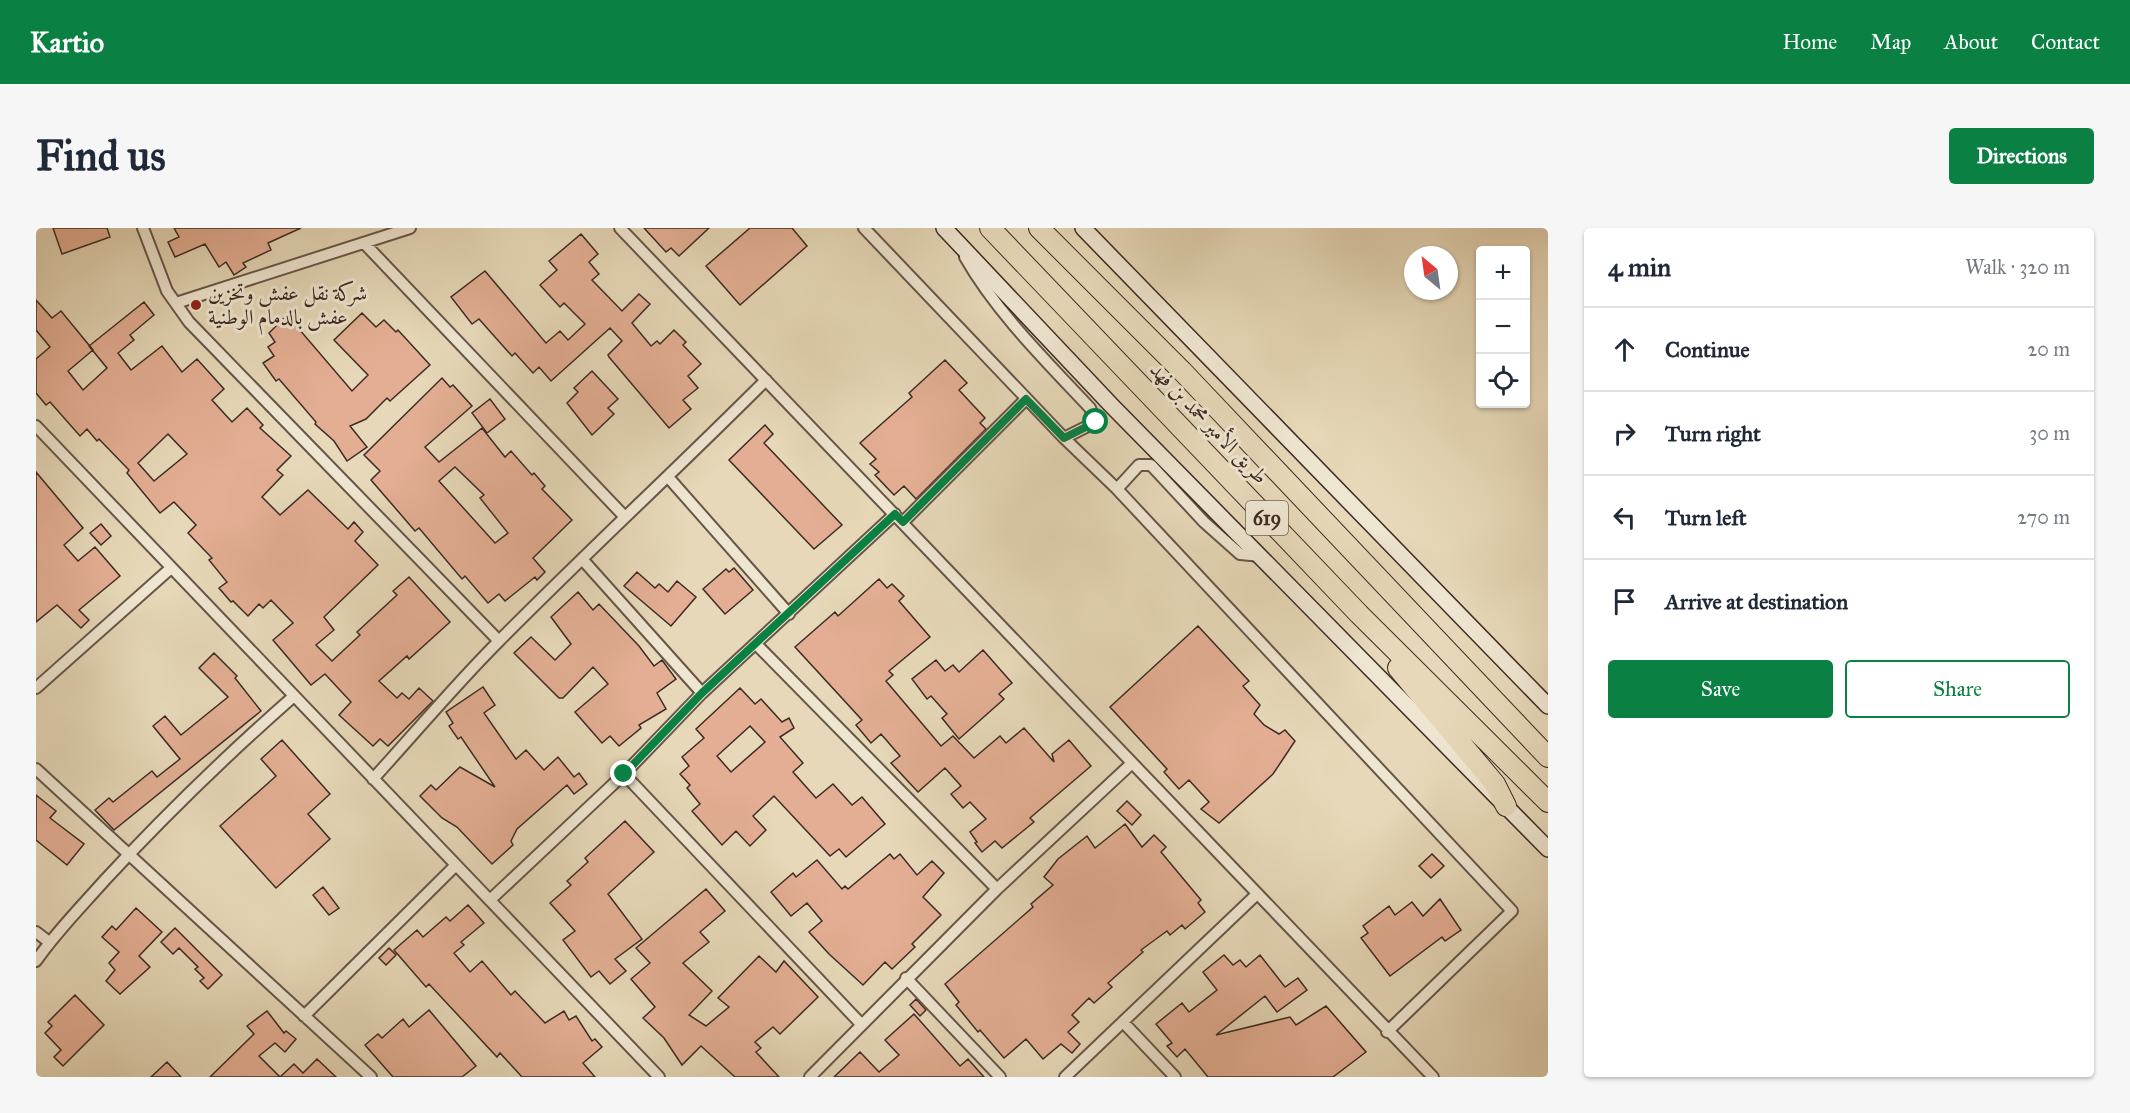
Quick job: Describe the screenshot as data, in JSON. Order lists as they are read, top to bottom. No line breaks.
{"streets":{"highway":["طريق الأمير محمد بن فهد","619"]},"places":["شركة نقل عفش وتخزين عفش بالدمام الوطنية"],"north":"top left","page":{"header":"Kartio","nav":["Home","Map","About","Contact"],"buttons":["Directions",["Save","Share"]],"title":"Find us","heading":["4 min","Walk · 320 m"],"map_buttons":["+","−"],"list":[["Continue","20 m"],["Turn right","30 m"],["Turn left","270 m"],"Arrive at destination"]}}
